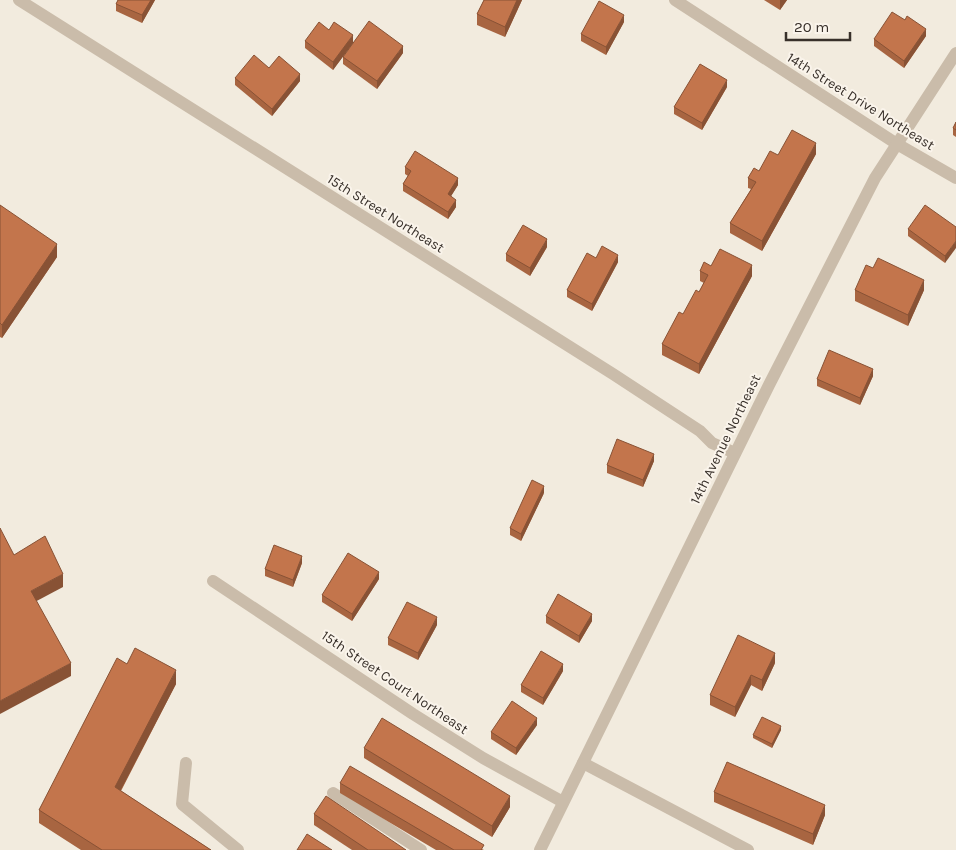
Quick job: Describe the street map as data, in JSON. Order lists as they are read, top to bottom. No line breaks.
{"streets":{"street":["14th Street Drive Northeast","15th Street Northeast","14th Avenue Northeast","15th Street Court Northeast"]},"crossings":[["14th Street Drive Northeast","14th Avenue Northeast"],["15th Street Northeast","14th Avenue Northeast"],["14th Avenue Northeast","15th Street Court Northeast"]],"scale_bar":"20 m"}
